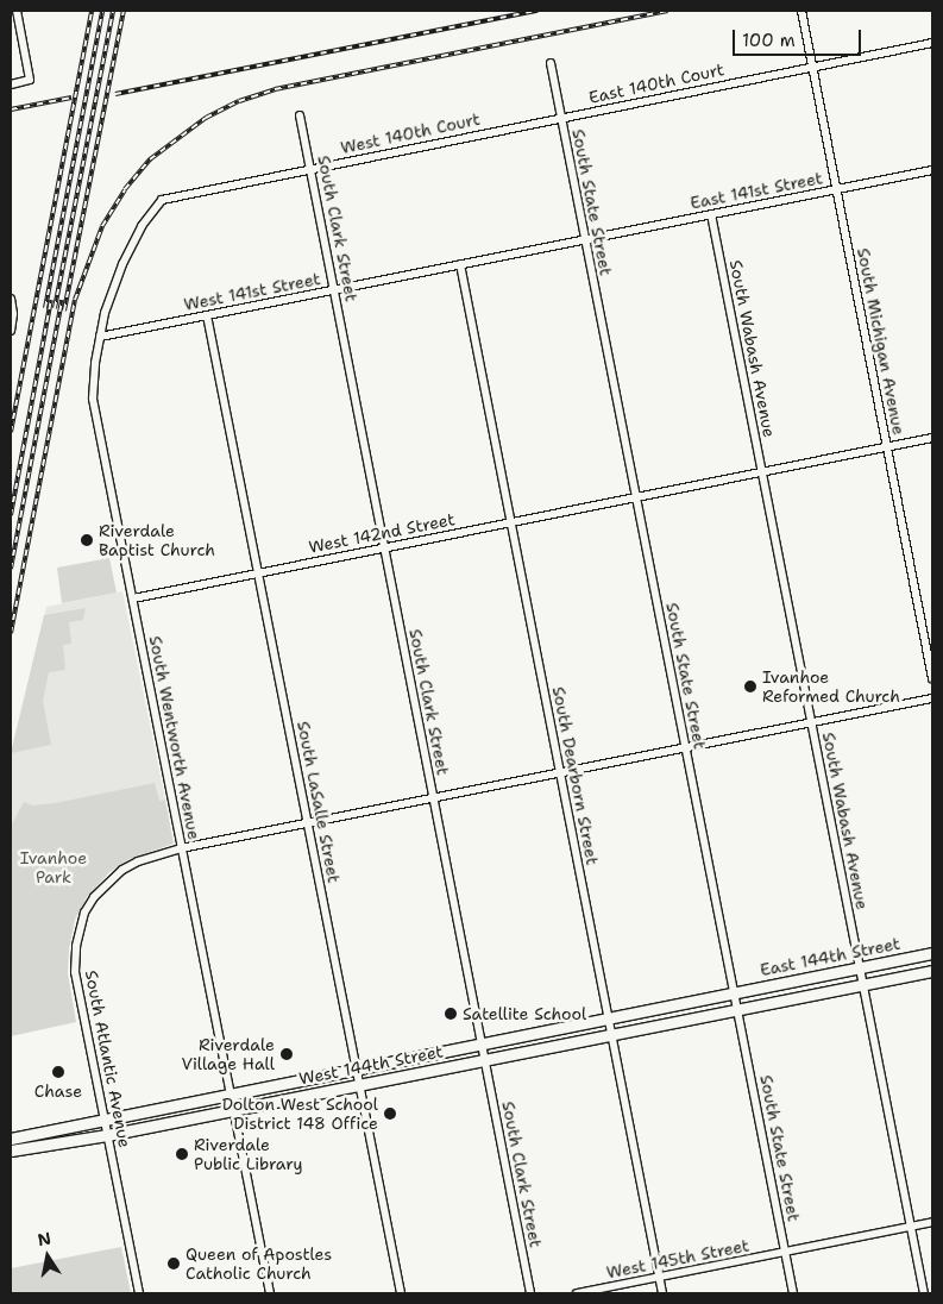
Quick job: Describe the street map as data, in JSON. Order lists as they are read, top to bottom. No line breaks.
{"streets":{"street":["East 140th Court","West 140th Court","East 141st Street","South State Street","South Clark Street","West 141st Street","South Michigan Avenue","South Wabash Avenue","West 142nd Street","South Wentworth Avenue","South Dearborn Street","South LaSalle Street","East 144th Street","South Atlantic Avenue","West 144th Street","West 145th Street"]},"crossings":[["East 140th Court","West 140th Court"],["East 140th Court","South State Street"],["East 140th Court","South Michigan Avenue"],["West 140th Court","South State Street"],["West 140th Court","South Clark Street"],["West 140th Court","South Wentworth Avenue"],["East 141st Street","South State Street"],["East 141st Street","West 141st Street"],["East 141st Street","South Michigan Avenue"],["East 141st Street","South Wabash Avenue"],["South State Street","West 141st Street"],["South State Street","West 142nd Street"],["South State Street","East 144th Street"],["South State Street","South Atlantic Avenue"],["South State Street","West 144th Street"],["South State Street","West 145th Street"],["South Clark Street","West 141st Street"],["South Clark Street","West 142nd Street"],["South Clark Street","South Atlantic Avenue"],["South Clark Street","West 144th Street"],["West 141st Street","South Wentworth Avenue"],["West 141st Street","South Dearborn Street"],["West 141st Street","South LaSalle Street"],["South Michigan Avenue","West 142nd Street"],["South Wabash Avenue","West 142nd Street"],["South Wabash Avenue","East 144th Street"],["South Wabash Avenue","South Atlantic Avenue"],["South Wabash Avenue","West 145th Street"],["West 142nd Street","South Wentworth Avenue"],["West 142nd Street","South Dearborn Street"],["West 142nd Street","South LaSalle Street"],["South Wentworth Avenue","South Atlantic Avenue"],["South Wentworth Avenue","West 144th Street"],["South Dearborn Street","South Atlantic Avenue"],["South Dearborn Street","West 144th Street"],["South Dearborn Street","West 145th Street"],["South LaSalle Street","South Atlantic Avenue"],["South LaSalle Street","West 144th Street"],["East 144th Street","West 144th Street"],["South Atlantic Avenue","West 144th Street"]],"parks":["Ivanhoe Park"],"places":["Riverdale Baptist Church","Ivanhoe Reformed Church","Satellite School","Riverdale Village Hall","Chase","Dolton West School District 148 Office","Riverdale Public Library","Queen of Apostles Catholic Church"],"scale_bar":"100 m","north":"top"}
